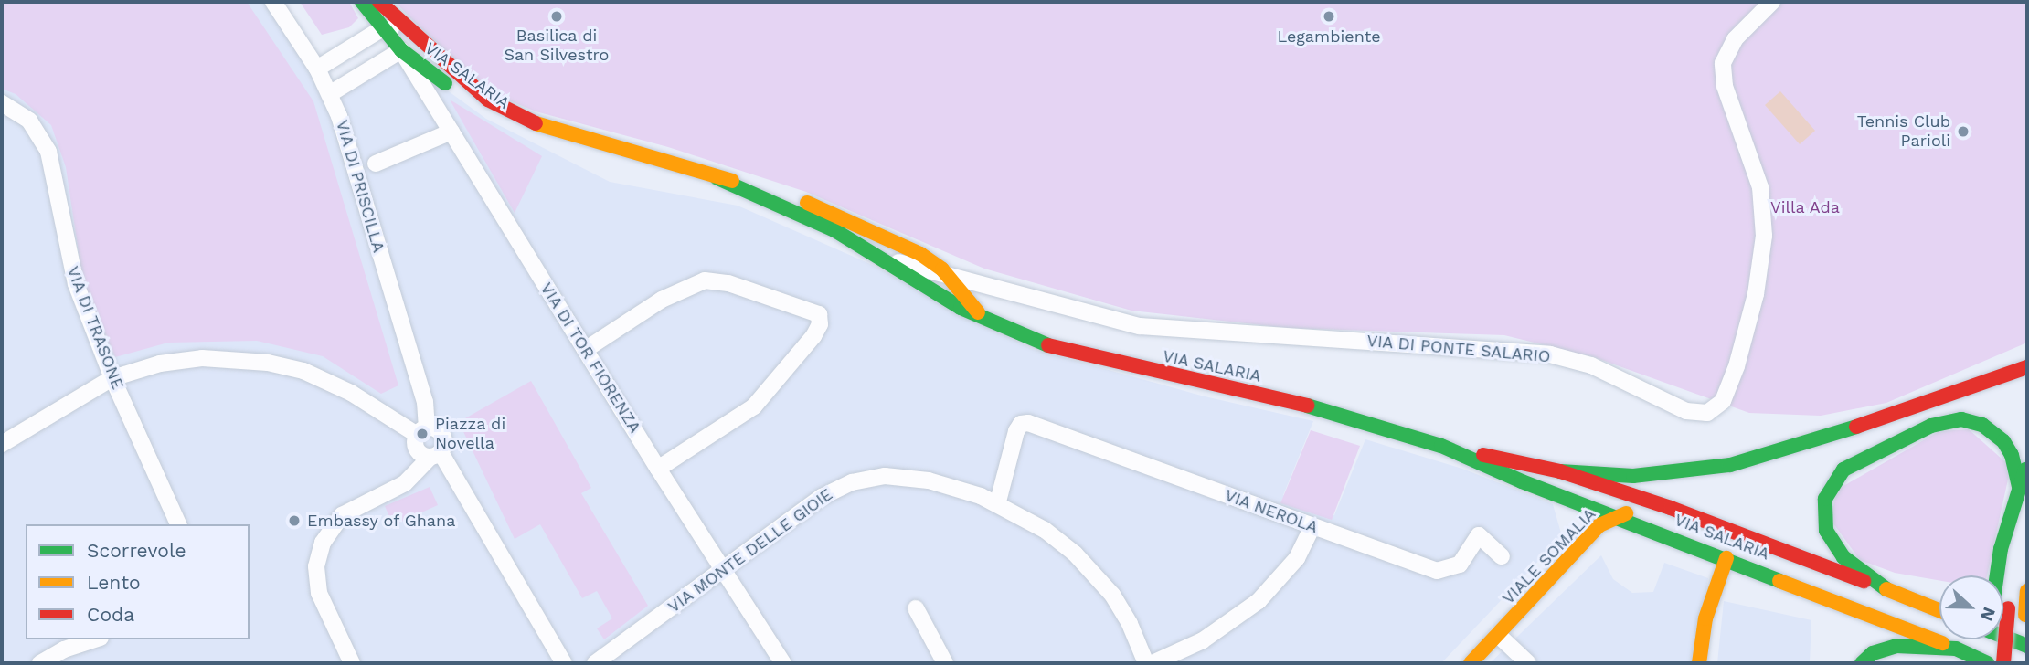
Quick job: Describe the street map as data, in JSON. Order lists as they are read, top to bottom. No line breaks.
{"streets":{"main road":["VIA SALARIA","VIALE SOMALIA"],"street":["VIA DI PRISCILLA","VIA DI TRASONE","VIA DI PONTE SALARIO","VIA DI TOR FIORENZA","VIA NEROLA","VIA MONTE DELLE GIOIE"]},"crossings":[["VIA SALARIA","VIA DI PONTE SALARIO"],["VIA SALARIA","VIA DI TOR FIORENZA"],["VIA SALARIA","VIALE SOMALIA"],["VIA DI TOR FIORENZA","VIA MONTE DELLE GIOIE"],["VIA NEROLA","VIA MONTE DELLE GIOIE"]],"parks":["Villa Ada"],"places":["Basilica di San Silvestro","Legambiente","Tennis Club Parioli","Piazza di Novella","Embassy of Ghana"],"legend":["Scorrevole","Lento","Coda"],"north":"right"}
